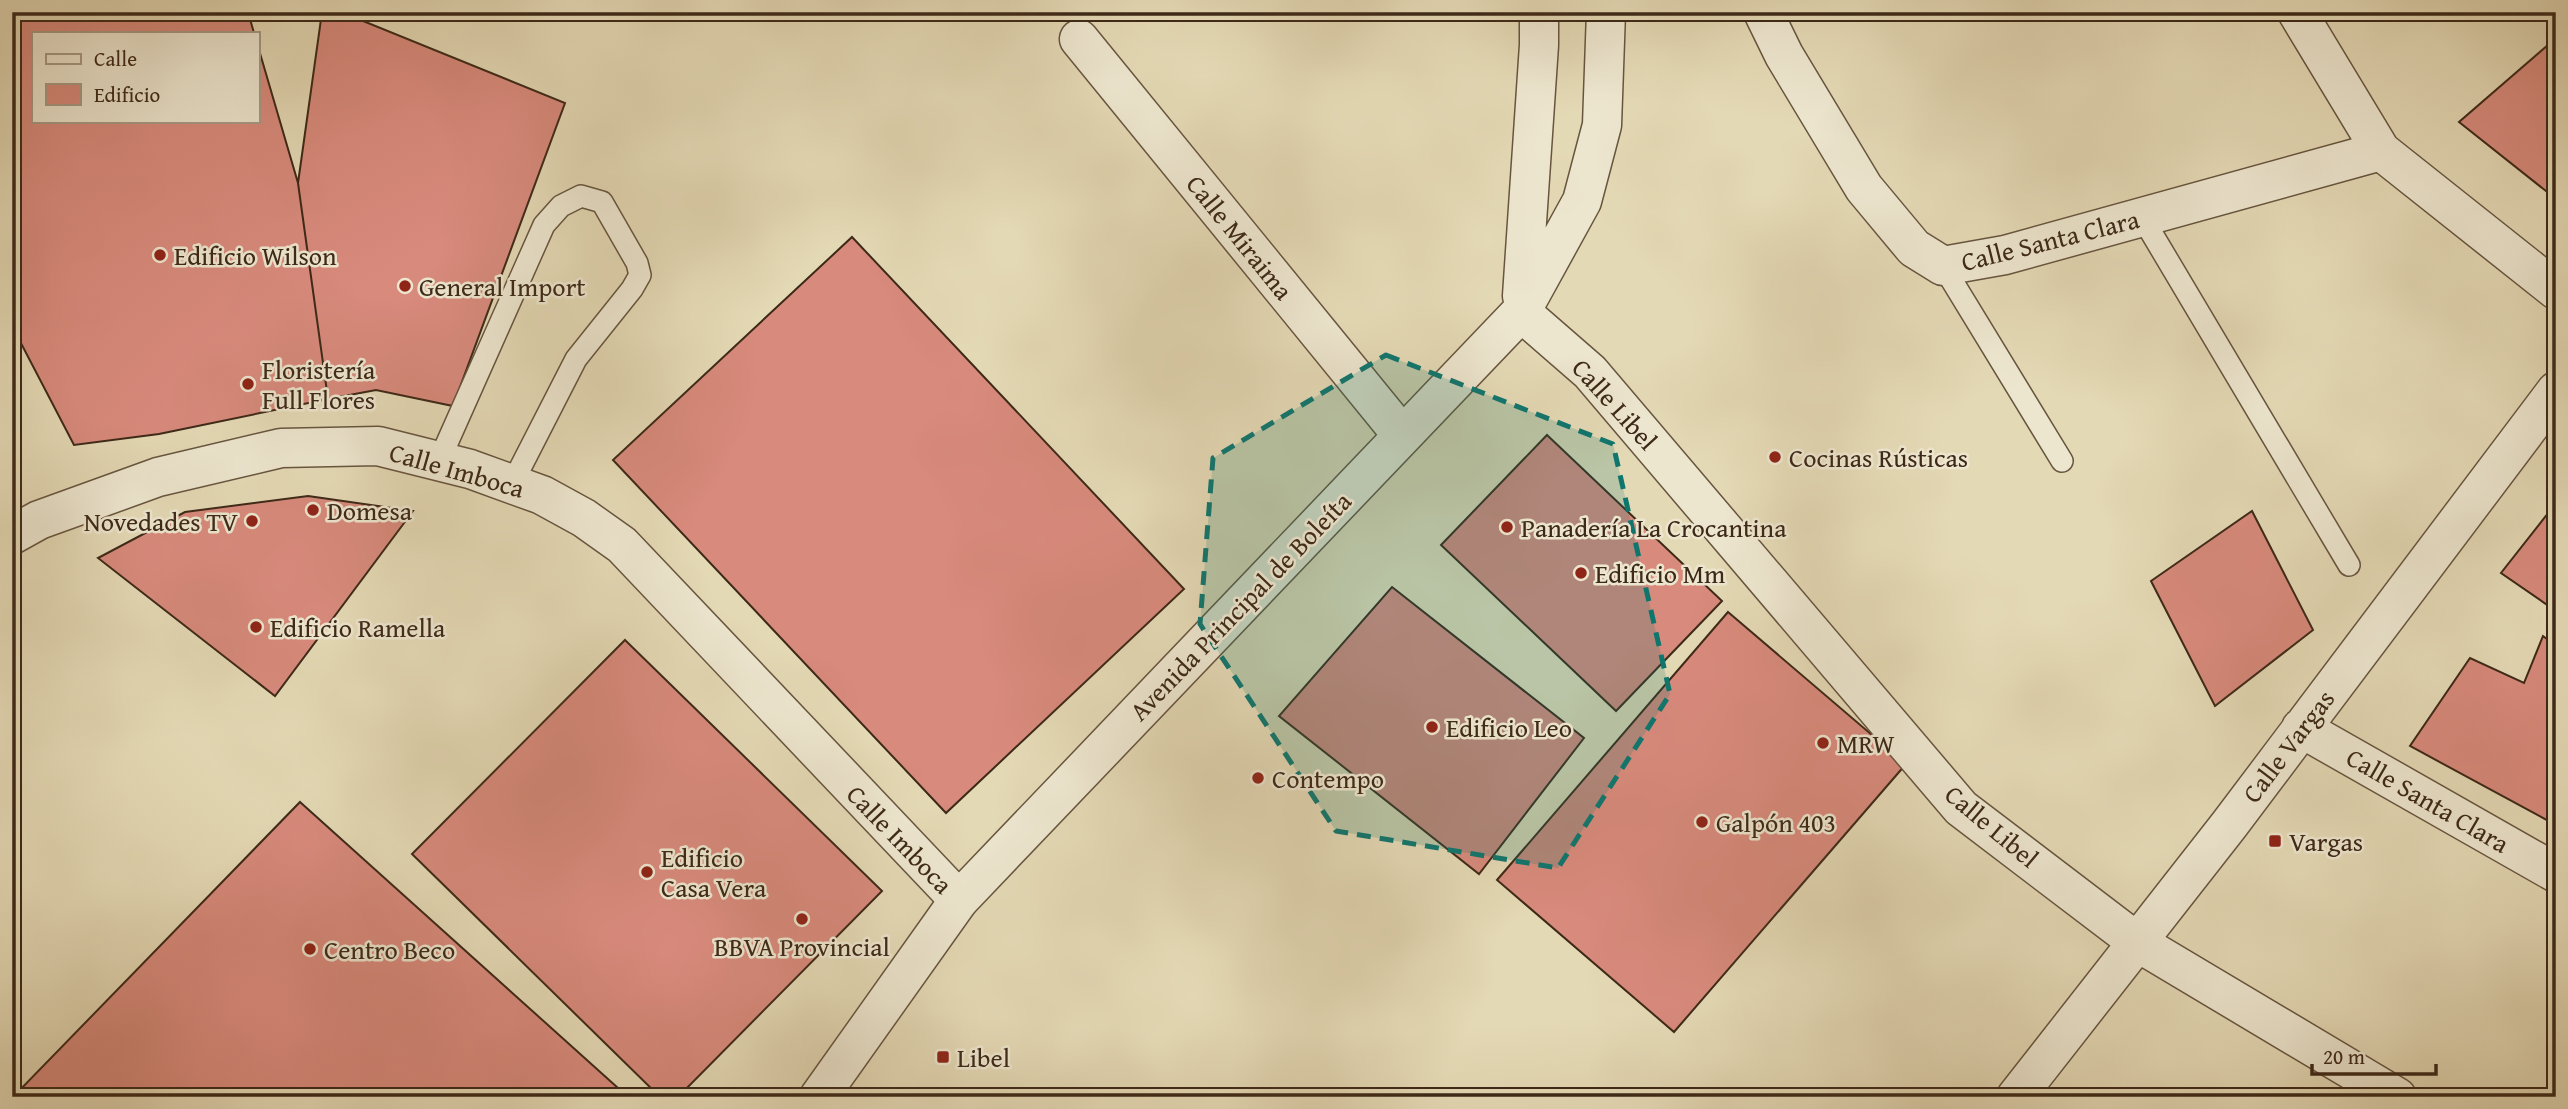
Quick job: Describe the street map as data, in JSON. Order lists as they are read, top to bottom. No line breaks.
{"streets":{"street":["Calle Miraima","Calle Santa Clara","Calle Libel","Calle Imboca","Avenida Principal de Boleíta","Calle Vargas"]},"crossings":[["Calle Miraima","Avenida Principal de Boleíta"],["Calle Santa Clara","Calle Vargas"],["Calle Libel","Avenida Principal de Boleíta"],["Calle Libel","Calle Vargas"],["Calle Imboca","Avenida Principal de Boleíta"]],"places":{"other":["Edificio Wilson","General Import","Floristería Full Flores","Cocinas Rústicas","Domesa","Novedades TV","Panadería La Crocantina","Edificio Mm","Edificio Ramella","Edificio Leo","MRW","Contempo","Galpón 403","Edificio Casa Vera","BBVA Provincial","Centro Beco"],"transit":["Vargas","Libel"]},"legend":["Calle","Edificio"],"scale_bar":"20 m"}
